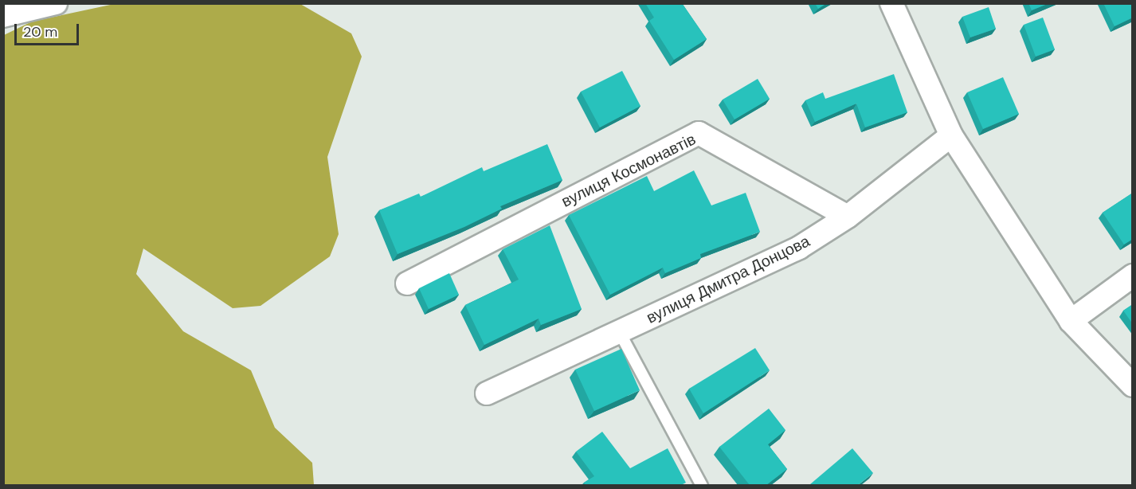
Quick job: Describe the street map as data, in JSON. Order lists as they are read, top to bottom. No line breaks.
{"streets":{"street":["вулиця Космонавтів","вулиця Дмитра Донцова"]},"crossings":[["вулиця Космонавтів","вулиця Дмитра Донцова"]],"scale_bar":"20 m"}
